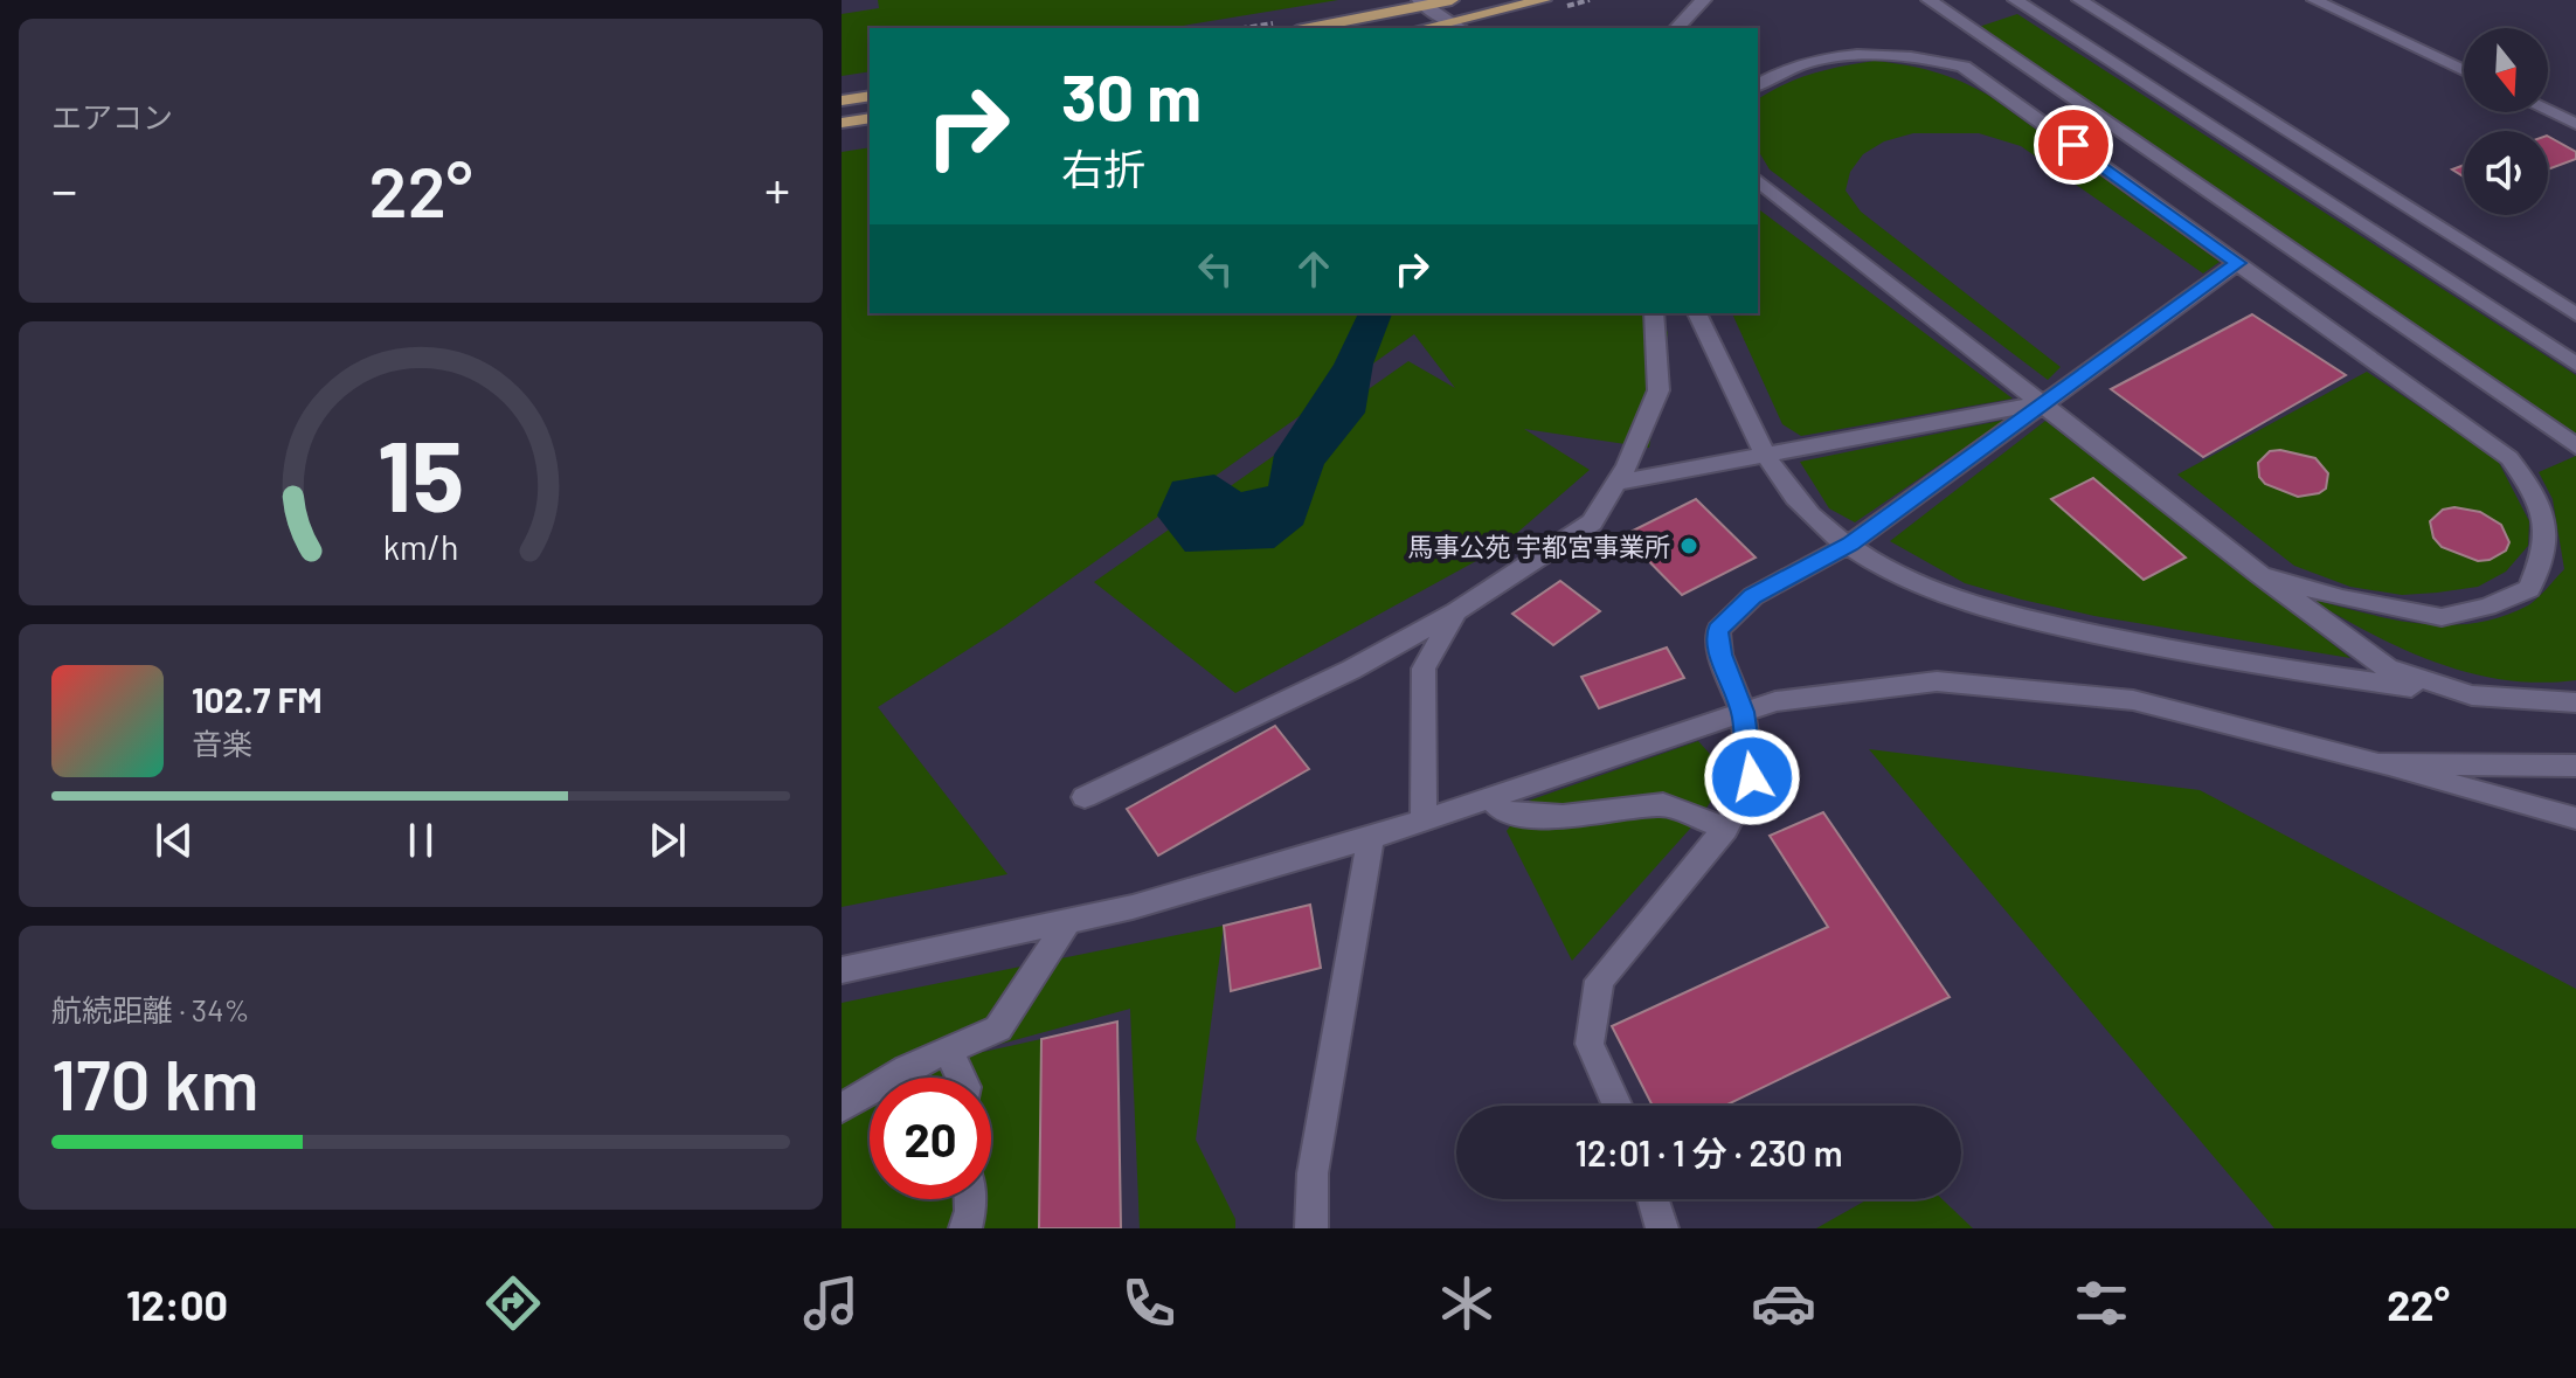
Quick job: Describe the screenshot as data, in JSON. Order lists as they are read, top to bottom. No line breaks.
{"places":["馬事公苑 宇都宮事業所"],"north":"bottom","page":{"tile":["エアコン",["航続距離 · 34%","170 km"]],"turn":["30 m","右折"],"heat":["−","22°","+"],"song":["102.7 FM","音楽"],"limit":"20","trip":"12:01 · 1 分 · 230 m","tabs":["12:00","22°"],"gauge":["15","km/h"]}}
